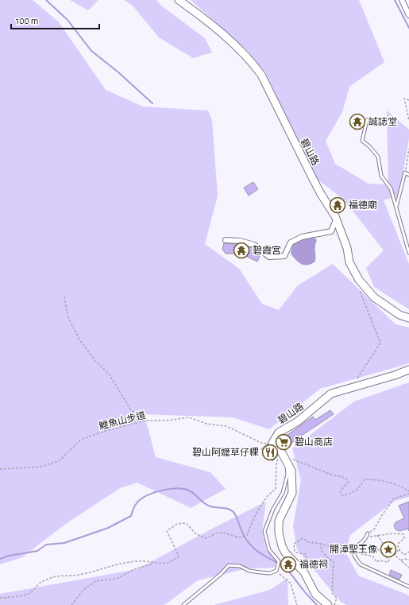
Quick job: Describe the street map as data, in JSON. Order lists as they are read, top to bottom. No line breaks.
{"streets":{"street":["碧山路"],"path":["鯉魚山步道"]},"crossings":[["碧山路","鯉魚山步道"]],"places":{"temple":["誠誌堂","福德廟","碧霞宮","福德祠"],"supermarket":["碧山商店"],"restaurant":["碧山阿嬤草仔粿"],"place":["開漳聖王像"]},"scale_bar":"100 m"}
